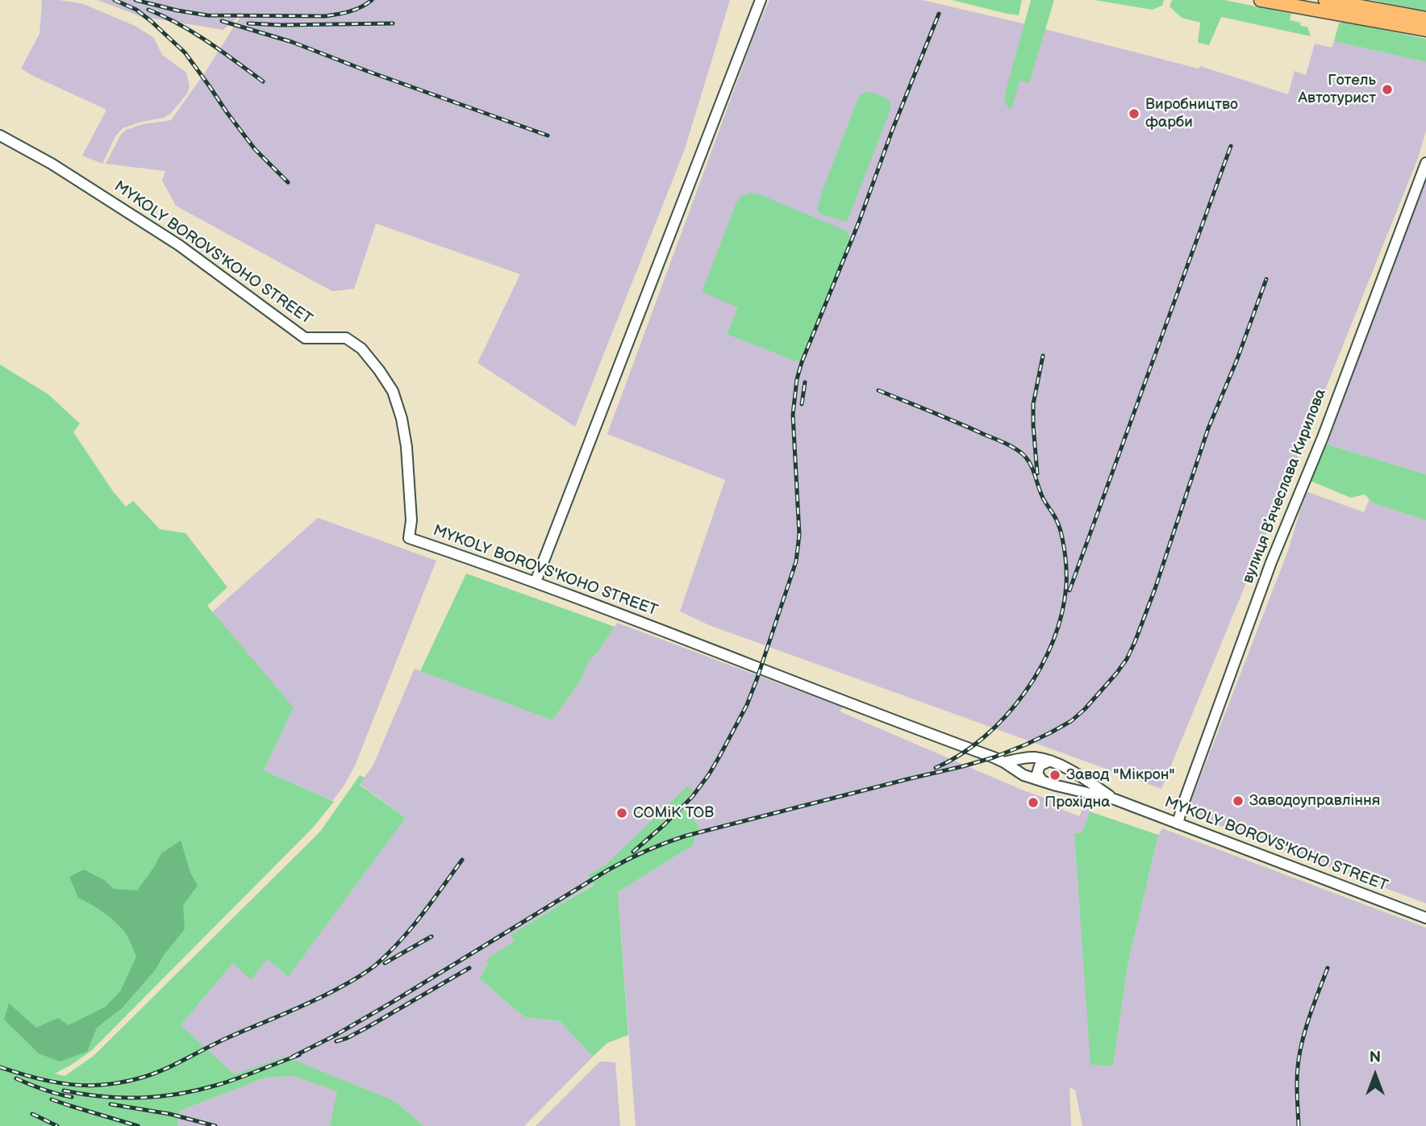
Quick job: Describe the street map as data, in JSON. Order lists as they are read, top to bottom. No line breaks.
{"streets":{"street":["MYKOLY BOROVS'KOHO STREET","вулиця Вʼячеслава Кирилова"]},"crossings":[["MYKOLY BOROVS'KOHO STREET","вулиця Вʼячеслава Кирилова"]],"places":["Готель Автотурист","Виробництво фарби","Завод \"Мікрон\"","Заводоуправління","Прохідна","СОМіК ТОВ"],"north":"top"}
